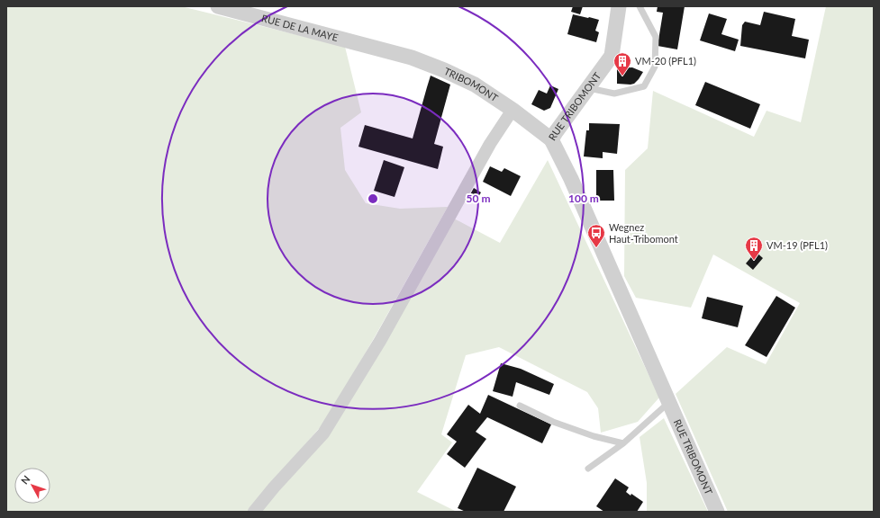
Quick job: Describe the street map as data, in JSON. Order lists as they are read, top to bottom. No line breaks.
{"streets":{"street":["RUE DE LA MAYE","TRIBOMONT","RUE TRIBOMONT"]},"crossings":[["RUE DE LA MAYE","TRIBOMONT"],["TRIBOMONT","RUE TRIBOMONT"]],"places":{"building":["VM-20 (PFL1)","VM-19 (PFL1)"],"bus stop":["Wegnez Haut-Tribomont"]},"north":"top left","rings":["50 m","100 m"]}
